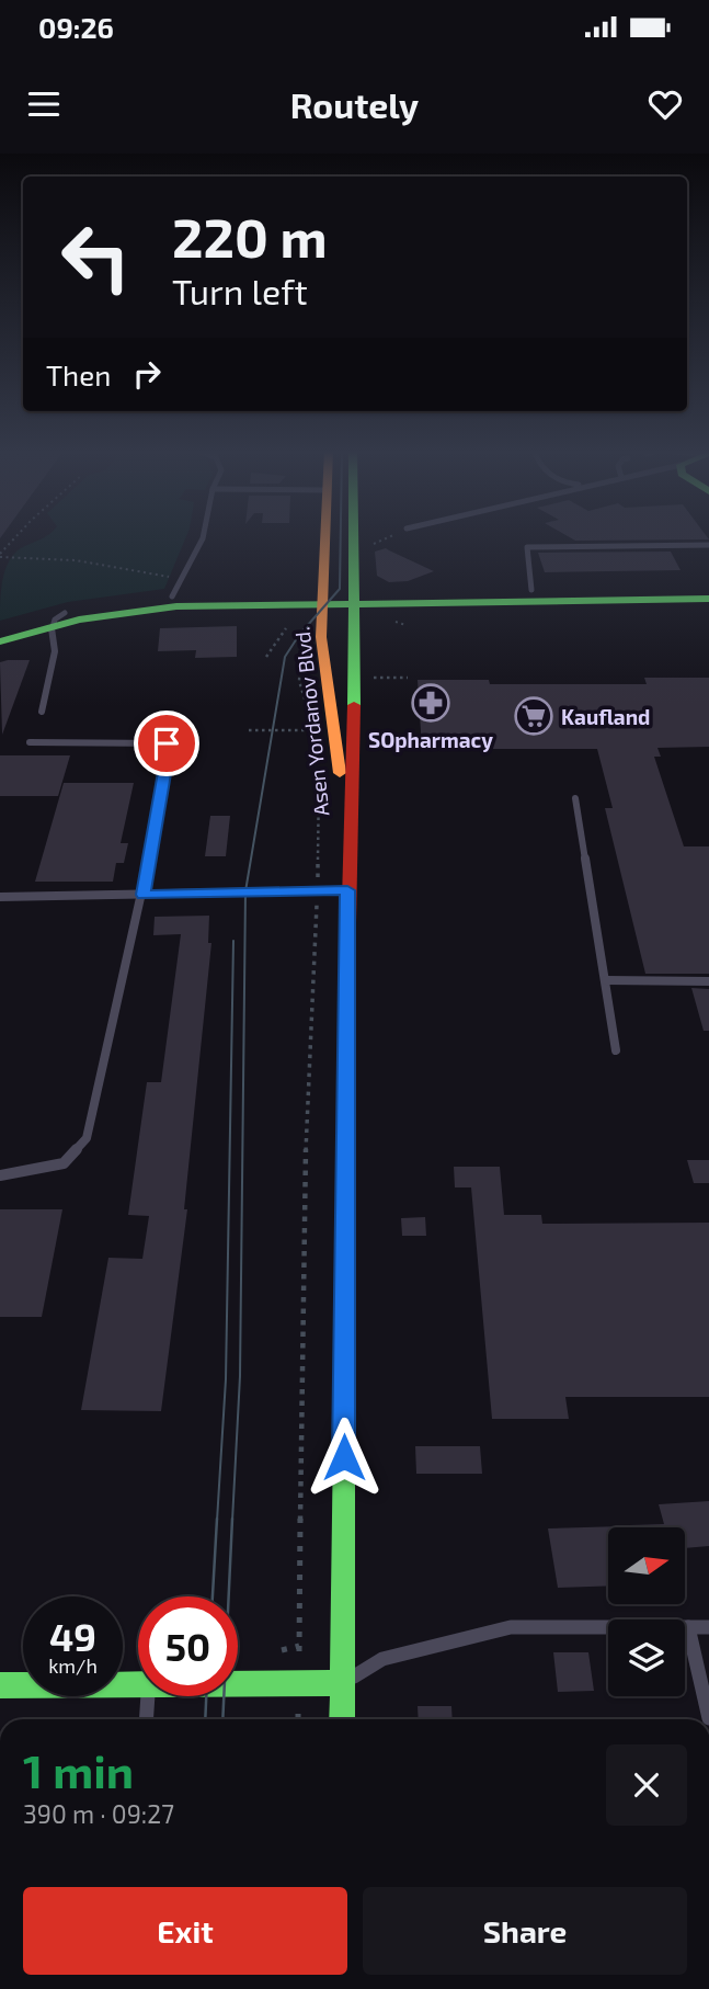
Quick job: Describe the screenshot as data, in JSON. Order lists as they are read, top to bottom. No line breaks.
{"streets":{"main road":["Asen Yordanov Blvd."]},"places":{"pharmacy":["SOpharmacy"],"supermarket":["Kaufland"]},"north":"right","page":{"status":"09:26","header":"Routely","turn":["220 m","Turn left"],"then":"Then","speed":"49 km/h","limit":"50","heading":["1 min","390 m · 09:27"],"buttons":["Exit","Share"]}}
